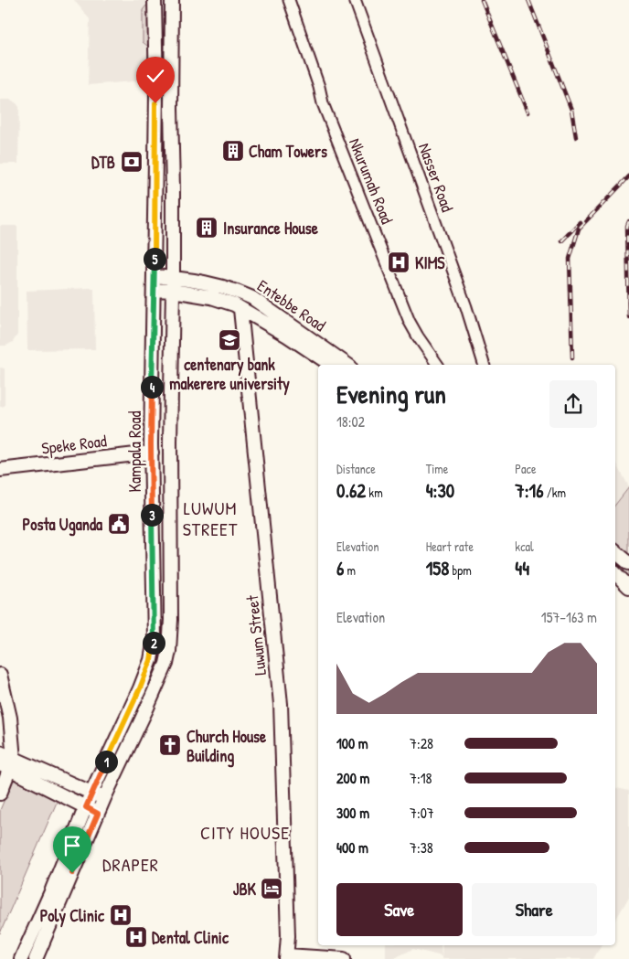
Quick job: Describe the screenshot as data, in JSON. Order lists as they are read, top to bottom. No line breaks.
{"streets":{"main road":["Entebbe Road","Speke Road","Kampala Road","Luwum Street"],"street":["Nasser Road","Nkurumah Road"]},"crossings":[["Entebbe Road","Kampala Road"],["Entebbe Road","Luwum Street"],["Speke Road","Kampala Road"]],"districts":["LUWUM STREET","CITY HOUSE","DRAPER"],"places":{"building":["Cham Towers","Insurance House"],"bank":["DTB"],"hospital":["KIMS","Poly Clinic","Dental Clinic"],"school or university":["centenary bank makerere university"],"public building":["Posta Uganda"],"church":["Church House Building"],"hotel":["JBK"]},"page":{"pins":["5","4","3","2","1"],"heading":["Evening run","18:02"],"stats":[["Distance","0.62 km"],["Time","4:30"],["Pace","7:16 /km"],["Elevation","6 m"],["Heart rate","158 bpm"],["kcal","44"]],"chart":["Elevation","157–163 m"],"list":[{"name":"100 m","note":"7:28"},{"name":"200 m","note":"7:18"},{"name":"300 m","note":"7:07"},{"name":"400 m","note":"7:38"}],"buttons":["Save","Share"]}}
